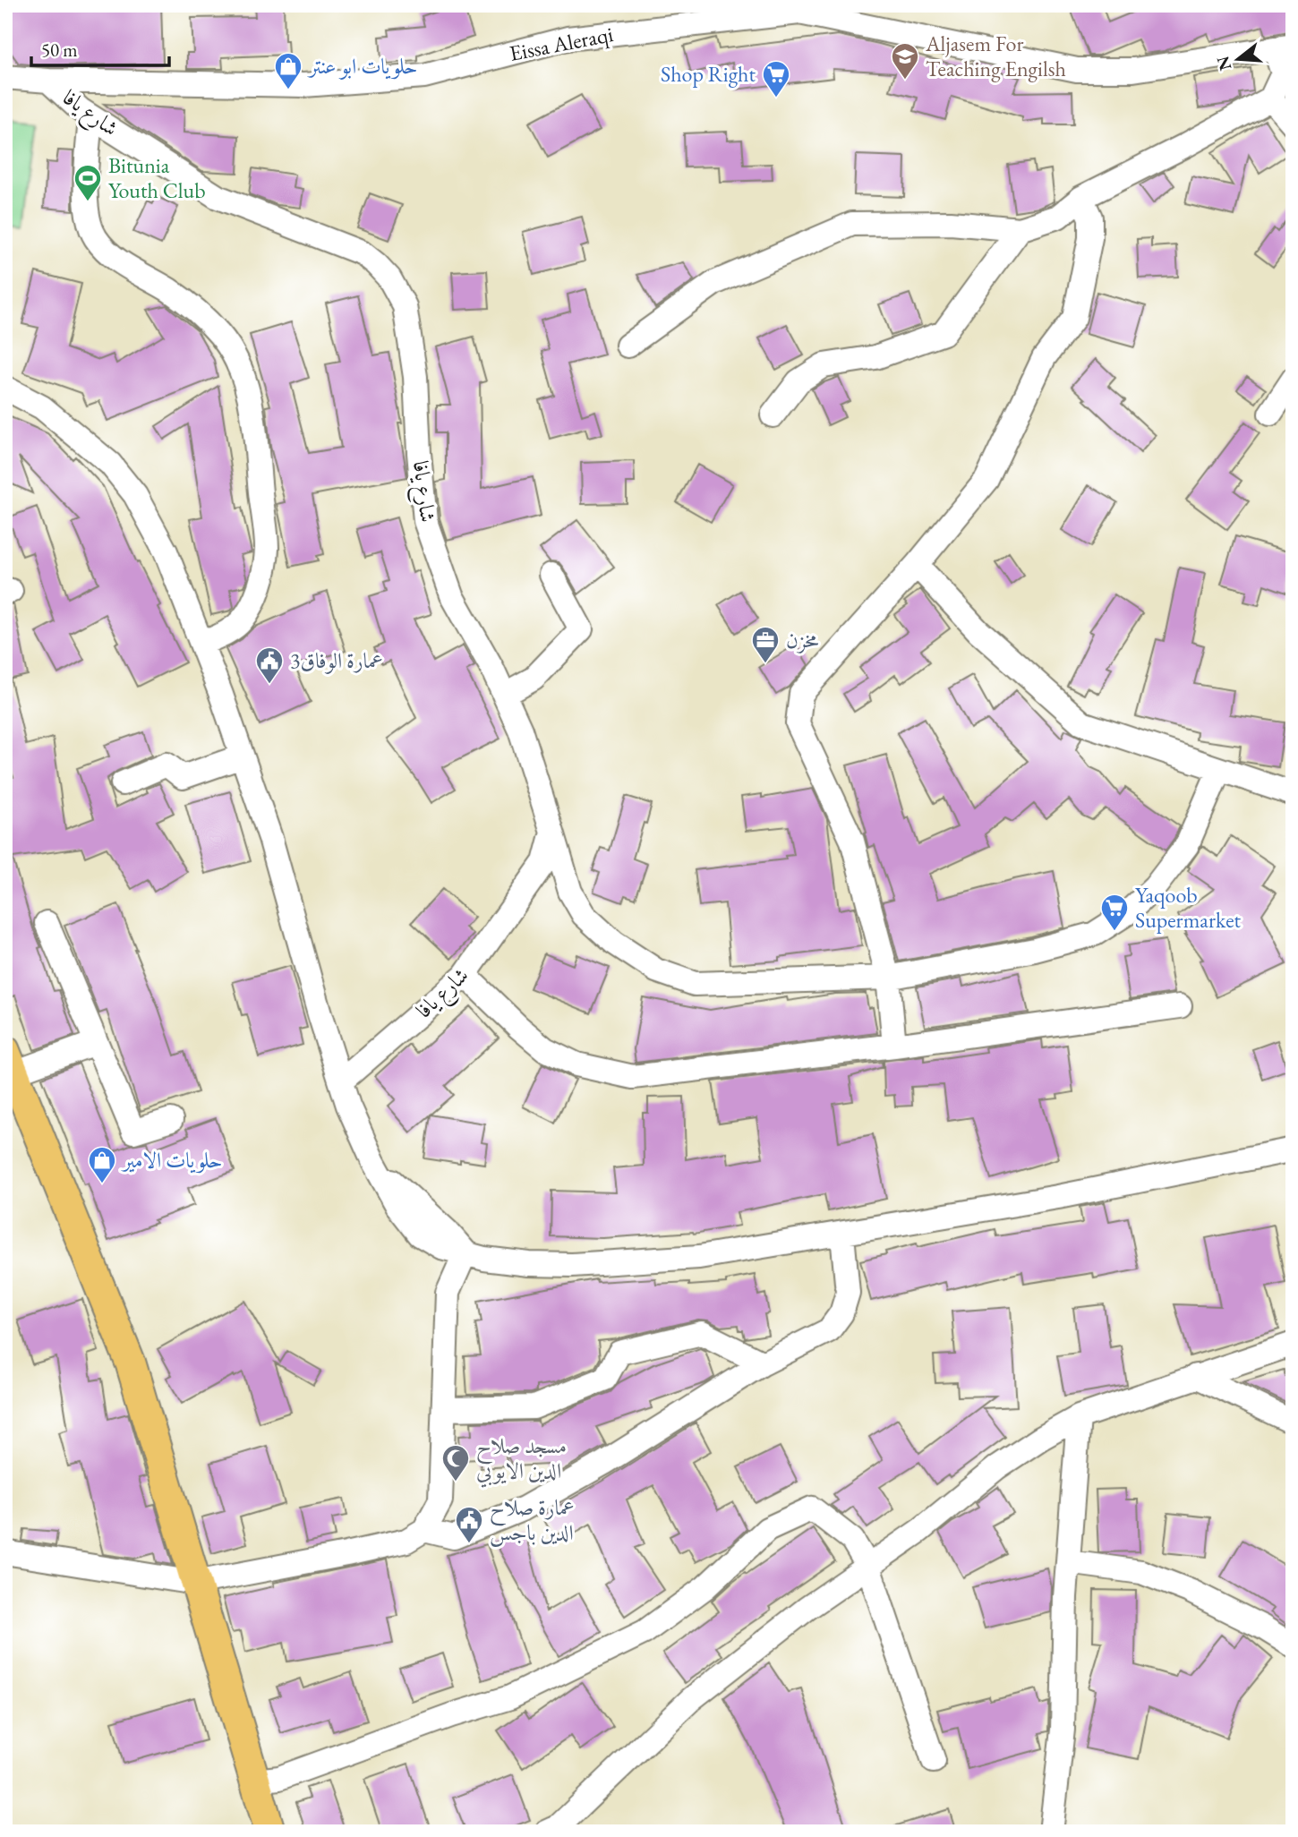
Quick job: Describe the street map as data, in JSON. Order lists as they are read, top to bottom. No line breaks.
{"streets":{"street":["Eissa Aleraqi","شارع يافا"]},"crossings":[["Eissa Aleraqi","شارع يافا"]],"places":{"school or university":["Aljasem For Teaching Engilsh"],"shop":["حلويات ابو عنتر","حلويات الامير"],"supermarket":["Shop Right","Yaqoob Supermarket"],"sports":["Bitunia Youth Club"],"office":["مخزن"],"public building":["عمارة الوفاق3","عمارة صلاح الدين باجس"],"mosque":["مسجد صلاح الدين الايوبي"]},"scale_bar":"50 m","north":"left"}
